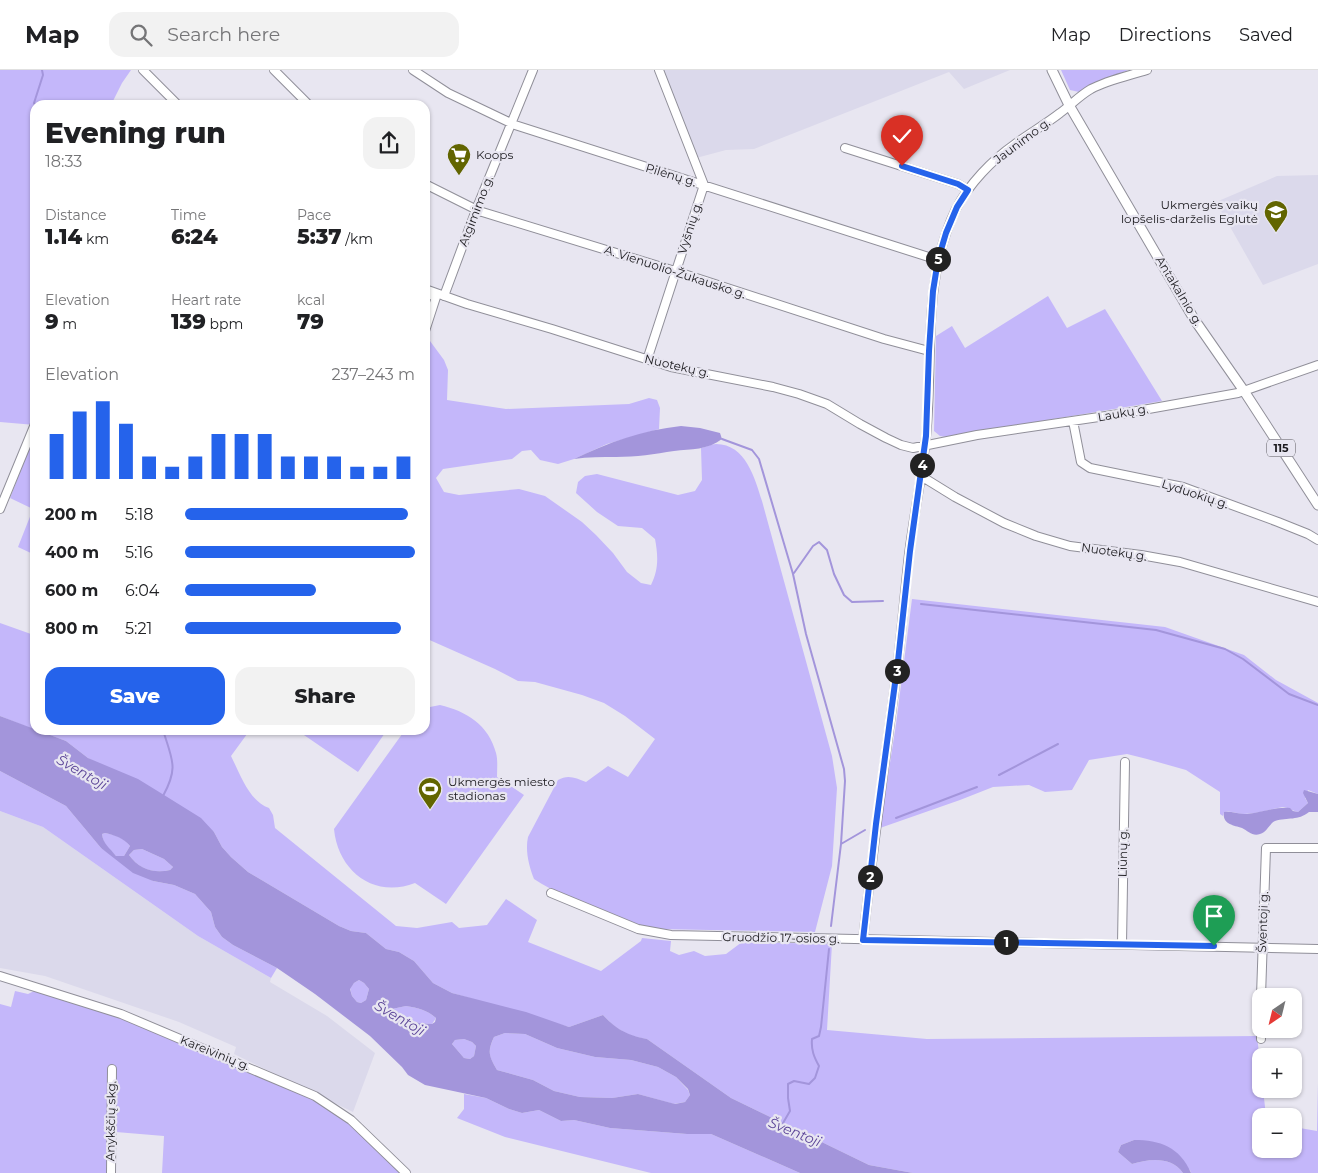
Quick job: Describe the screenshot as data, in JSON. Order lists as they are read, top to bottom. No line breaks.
{"streets":{"main road":["Antakalnio g.","115"],"street":["Jaunimo g.","Pilėnų g.","Atgimimo g.","Vyšnių g.","A. Vienuolio-Žukausko g.","Nuotekų g.","Laukų g.","Lyduokių g.","Liūnų g.","Šventoji g.","Gruodžio 17-osios g.","Kareivinių g.","Anykščių skg."]},"crossings":[["Jaunimo g.","Pilėnų g."],["Jaunimo g.","A. Vienuolio-Žukausko g."],["Jaunimo g.","Antakalnio g."],["Jaunimo g.","Nuotekų g."],["Jaunimo g.","Laukų g."],["Jaunimo g.","Gruodžio 17-osios g."],["Pilėnų g.","Atgimimo g."],["Pilėnų g.","Vyšnių g."],["Atgimimo g.","A. Vienuolio-Žukausko g."],["Atgimimo g.","Nuotekų g."],["Vyšnių g.","A. Vienuolio-Žukausko g."],["Vyšnių g.","Nuotekų g."],["Antakalnio g.","Laukų g."],["Nuotekų g.","Laukų g."],["Laukų g.","Lyduokių g."],["Liūnų g.","Gruodžio 17-osios g."],["Šventoji g.","Gruodžio 17-osios g."]],"water":["Šventoji"],"places":{"supermarket":["Koops"],"school or university":["Ukmergės vaikų lopšelis-darželis Eglutė"],"sports":["Ukmergės miesto stadionas"]},"north":"bottom left","page":{"header":"Map","search":"Search here","nav":["Map","Directions","Saved"],"heading":["Evening run","18:33"],"stats":[["Distance","1.14 km"],["Time","6:24"],["Pace","5:37 /km"],["Elevation","9 m"],["Heart rate","139 bpm"],["kcal","79"]],"pins":["5","4","3","2","1"],"chart":["Elevation","237–243 m"],"list":[{"name":"200 m","note":"5:18"},{"name":"400 m","note":"5:16"},{"name":"600 m","note":"6:04"},{"name":"800 m","note":"5:21"}],"buttons":["Save","Share"],"map_buttons":["+","−"]}}
